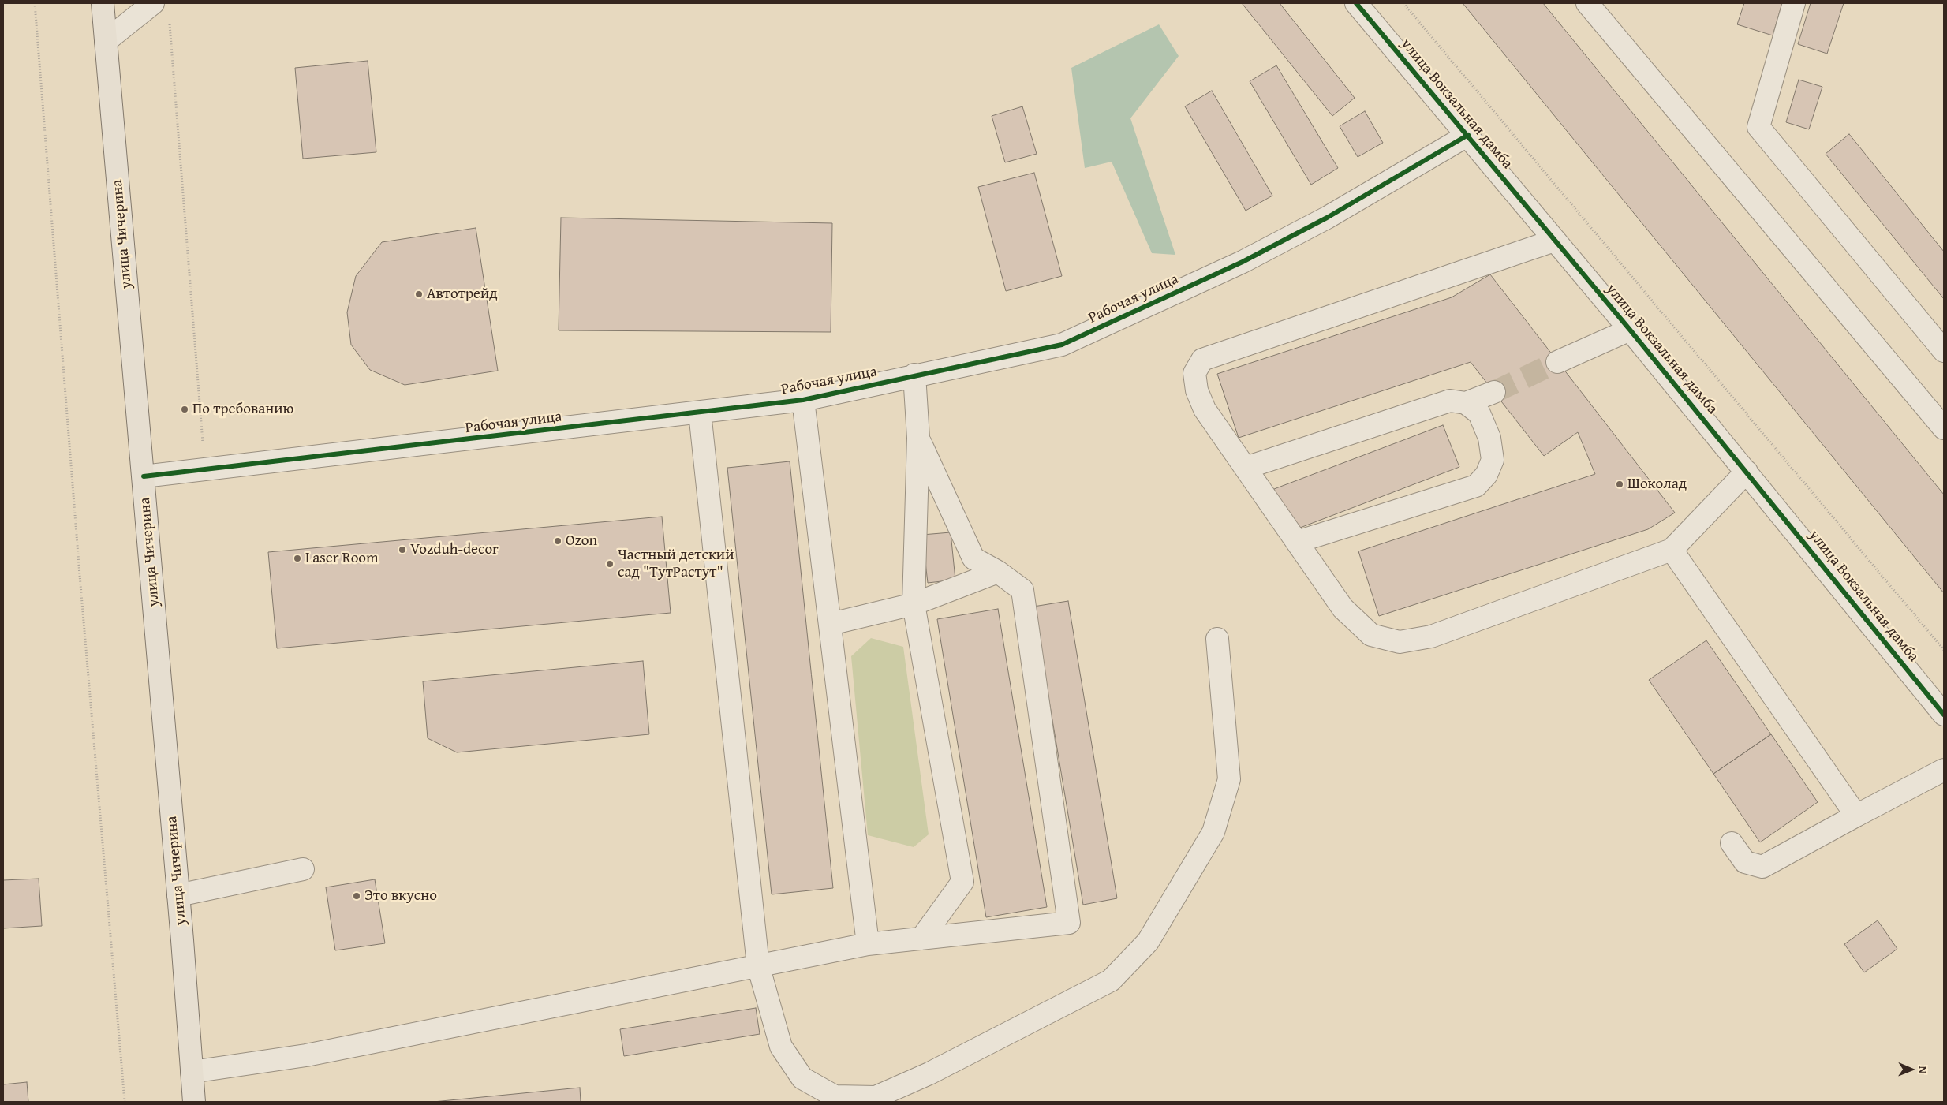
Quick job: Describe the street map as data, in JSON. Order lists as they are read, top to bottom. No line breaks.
{"streets":{"main road":["улица Чичерина"],"street":["улица Вокзальная дамба","Рабочая улица"]},"crossings":[["улица Вокзальная дамба","Рабочая улица"],["улица Чичерина","Рабочая улица"]],"places":["Автотрейд","По требованию","Шоколад","Ozon","Vozduh-decor","Laser Room","Частный детский сад \"ТутРастут\"","Это вкусно"],"north":"right"}
